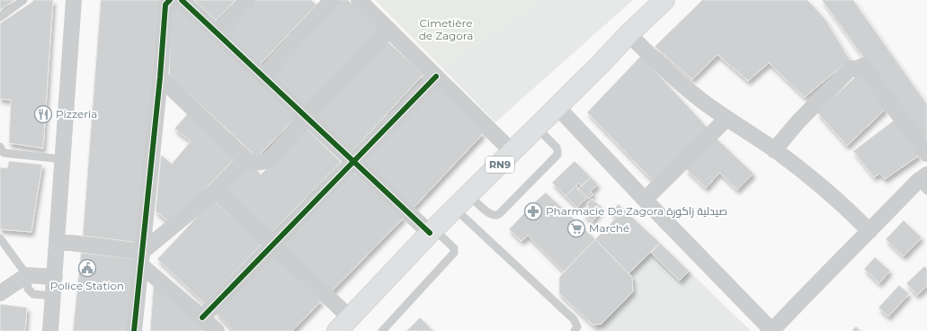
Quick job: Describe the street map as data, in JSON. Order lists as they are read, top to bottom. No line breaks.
{"streets":{"main road":["RN9"]},"parks":["Cimetière de Zagora"],"places":{"restaurant":["Pizzeria"],"pharmacy":["Pharmacie De Zagora صيدلية زاكورة"],"supermarket":["Marché"],"public building":["Police Station"]}}
